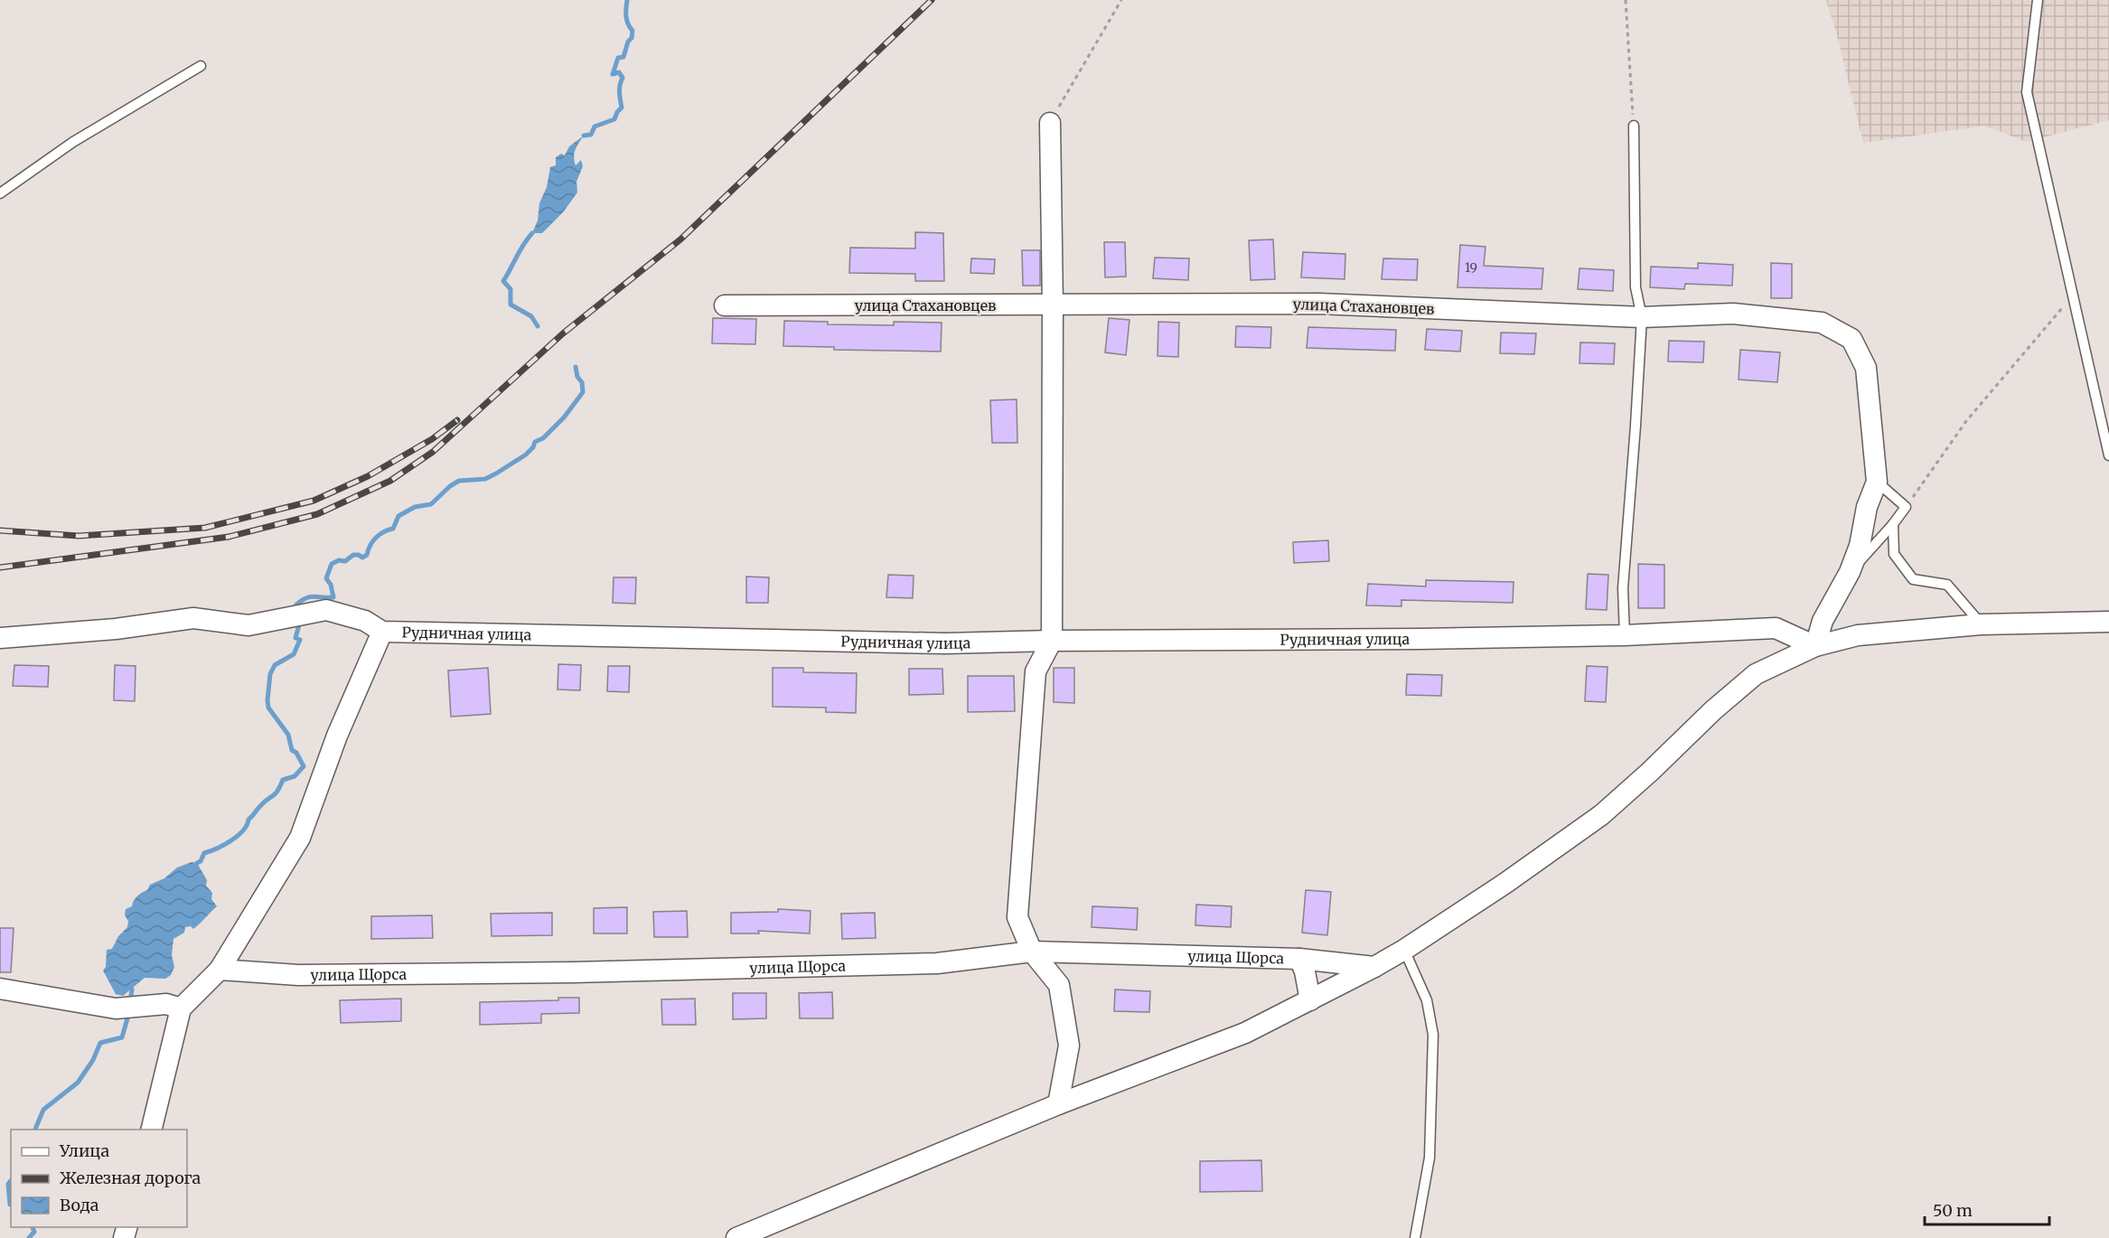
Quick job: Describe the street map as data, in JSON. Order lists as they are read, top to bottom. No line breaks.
{"streets":{"street":["улица Стахановцев","Рудничная улица","улица Щорса"]},"house_numbers":["19"],"legend":["Улица","Железная дорога","Вода"],"scale_bar":"50 m"}
